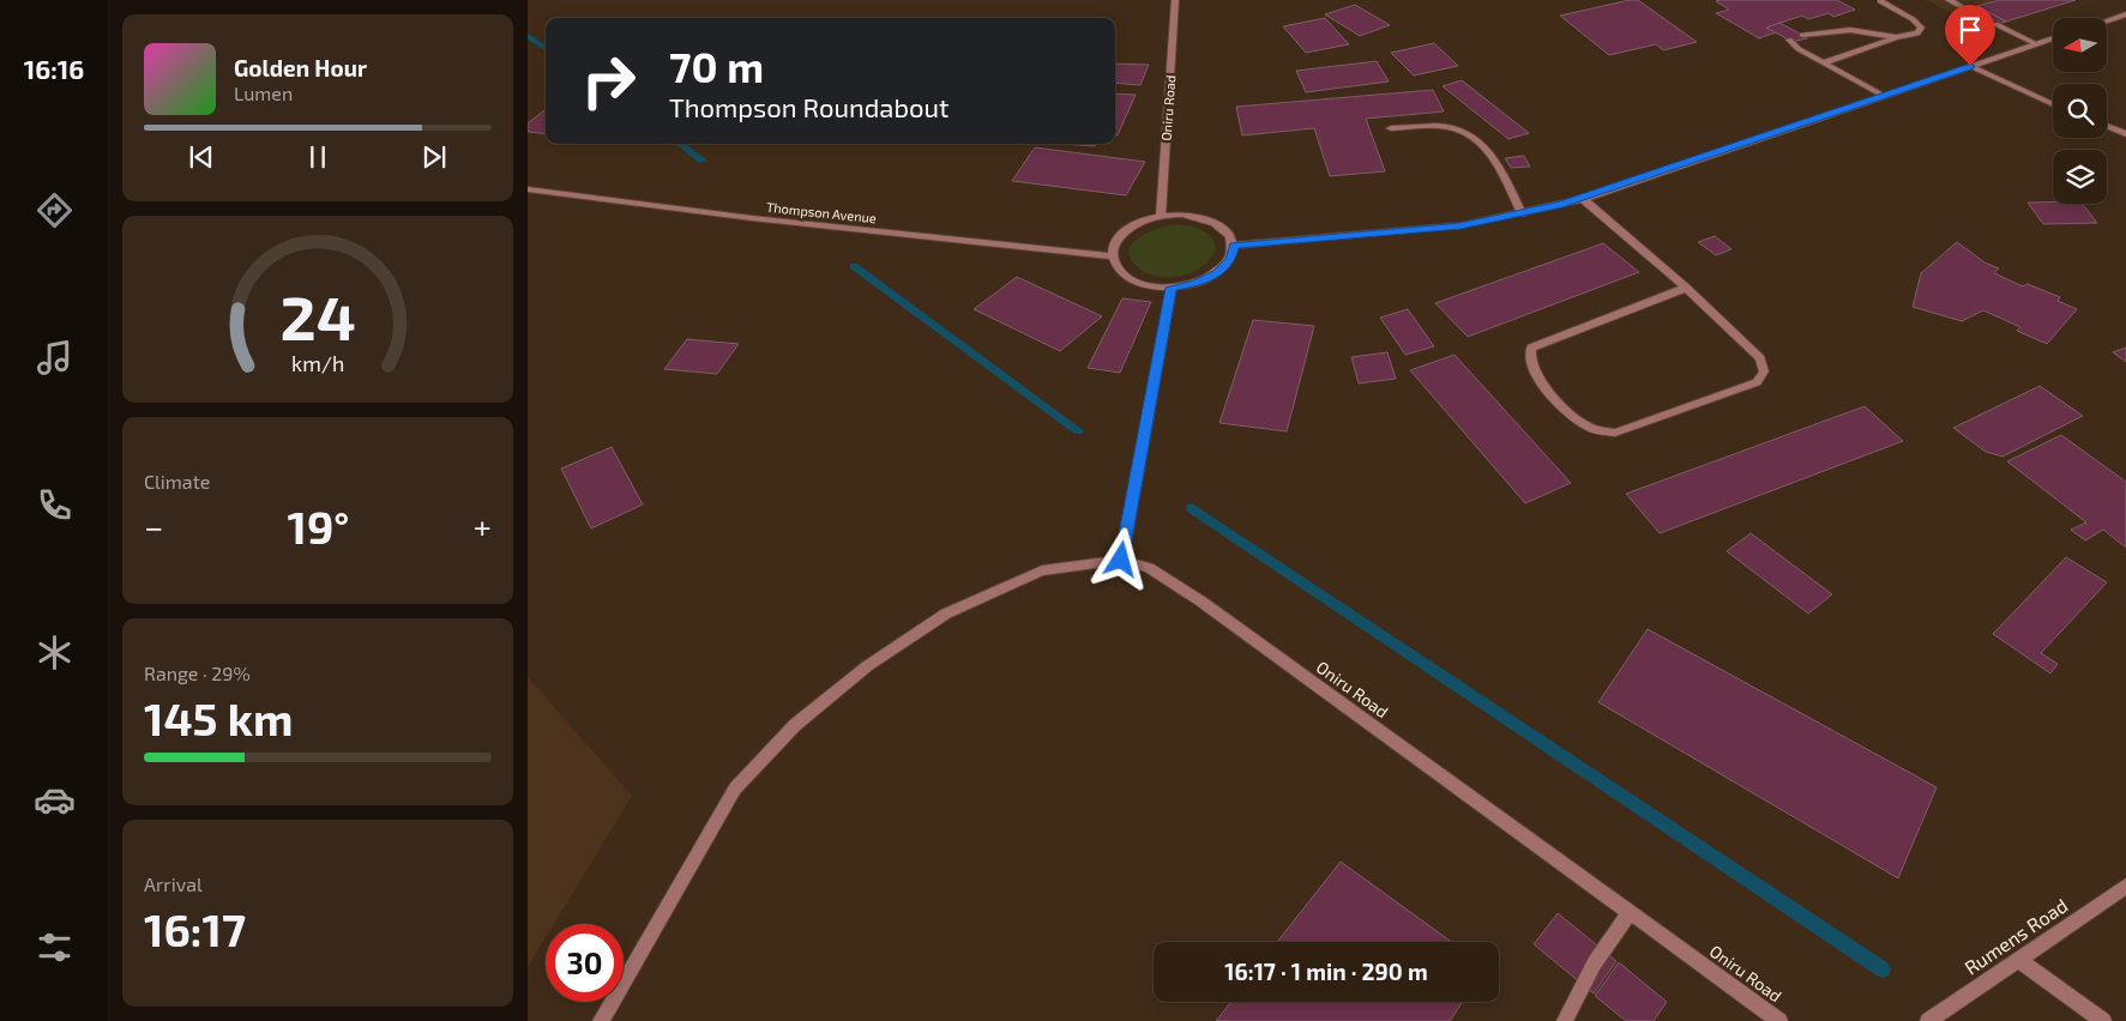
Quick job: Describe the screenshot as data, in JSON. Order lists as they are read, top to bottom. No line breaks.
{"streets":{"street":["Oniru Road","Thompson Avenue","Rumens Road"]},"crossings":[["Oniru Road","Thompson Avenue"]],"north":"left","page":{"tabs":"16:16","turn":["70 m","Thompson Roundabout"],"song":["Golden Hour","Lumen"],"tile":["Climate",["Range · 29%","145 km"],["Arrival","16:17"]],"heat":["−","19°","+"],"limit":"30","trip":"16:17 · 1 min · 290 m","gauge":["24","km/h"]}}
